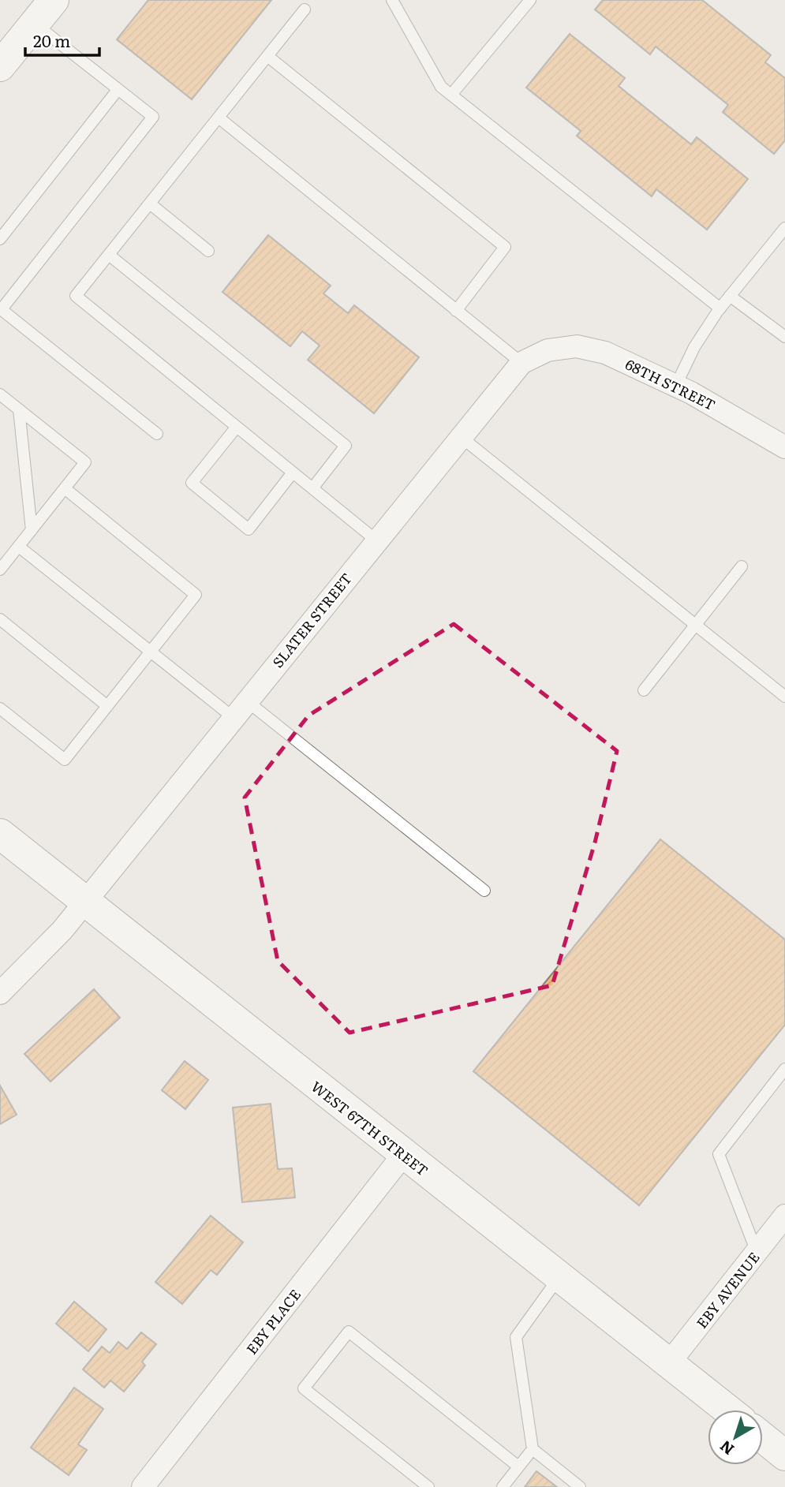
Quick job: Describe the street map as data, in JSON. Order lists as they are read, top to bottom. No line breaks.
{"streets":{"street":["68TH STREET","SLATER STREET","WEST 67TH STREET","EBY AVENUE","EBY PLACE"]},"crossings":[["68TH STREET","SLATER STREET"],["SLATER STREET","WEST 67TH STREET"],["WEST 67TH STREET","EBY AVENUE"],["WEST 67TH STREET","EBY PLACE"]],"scale_bar":"20 m","north":"bottom left"}
